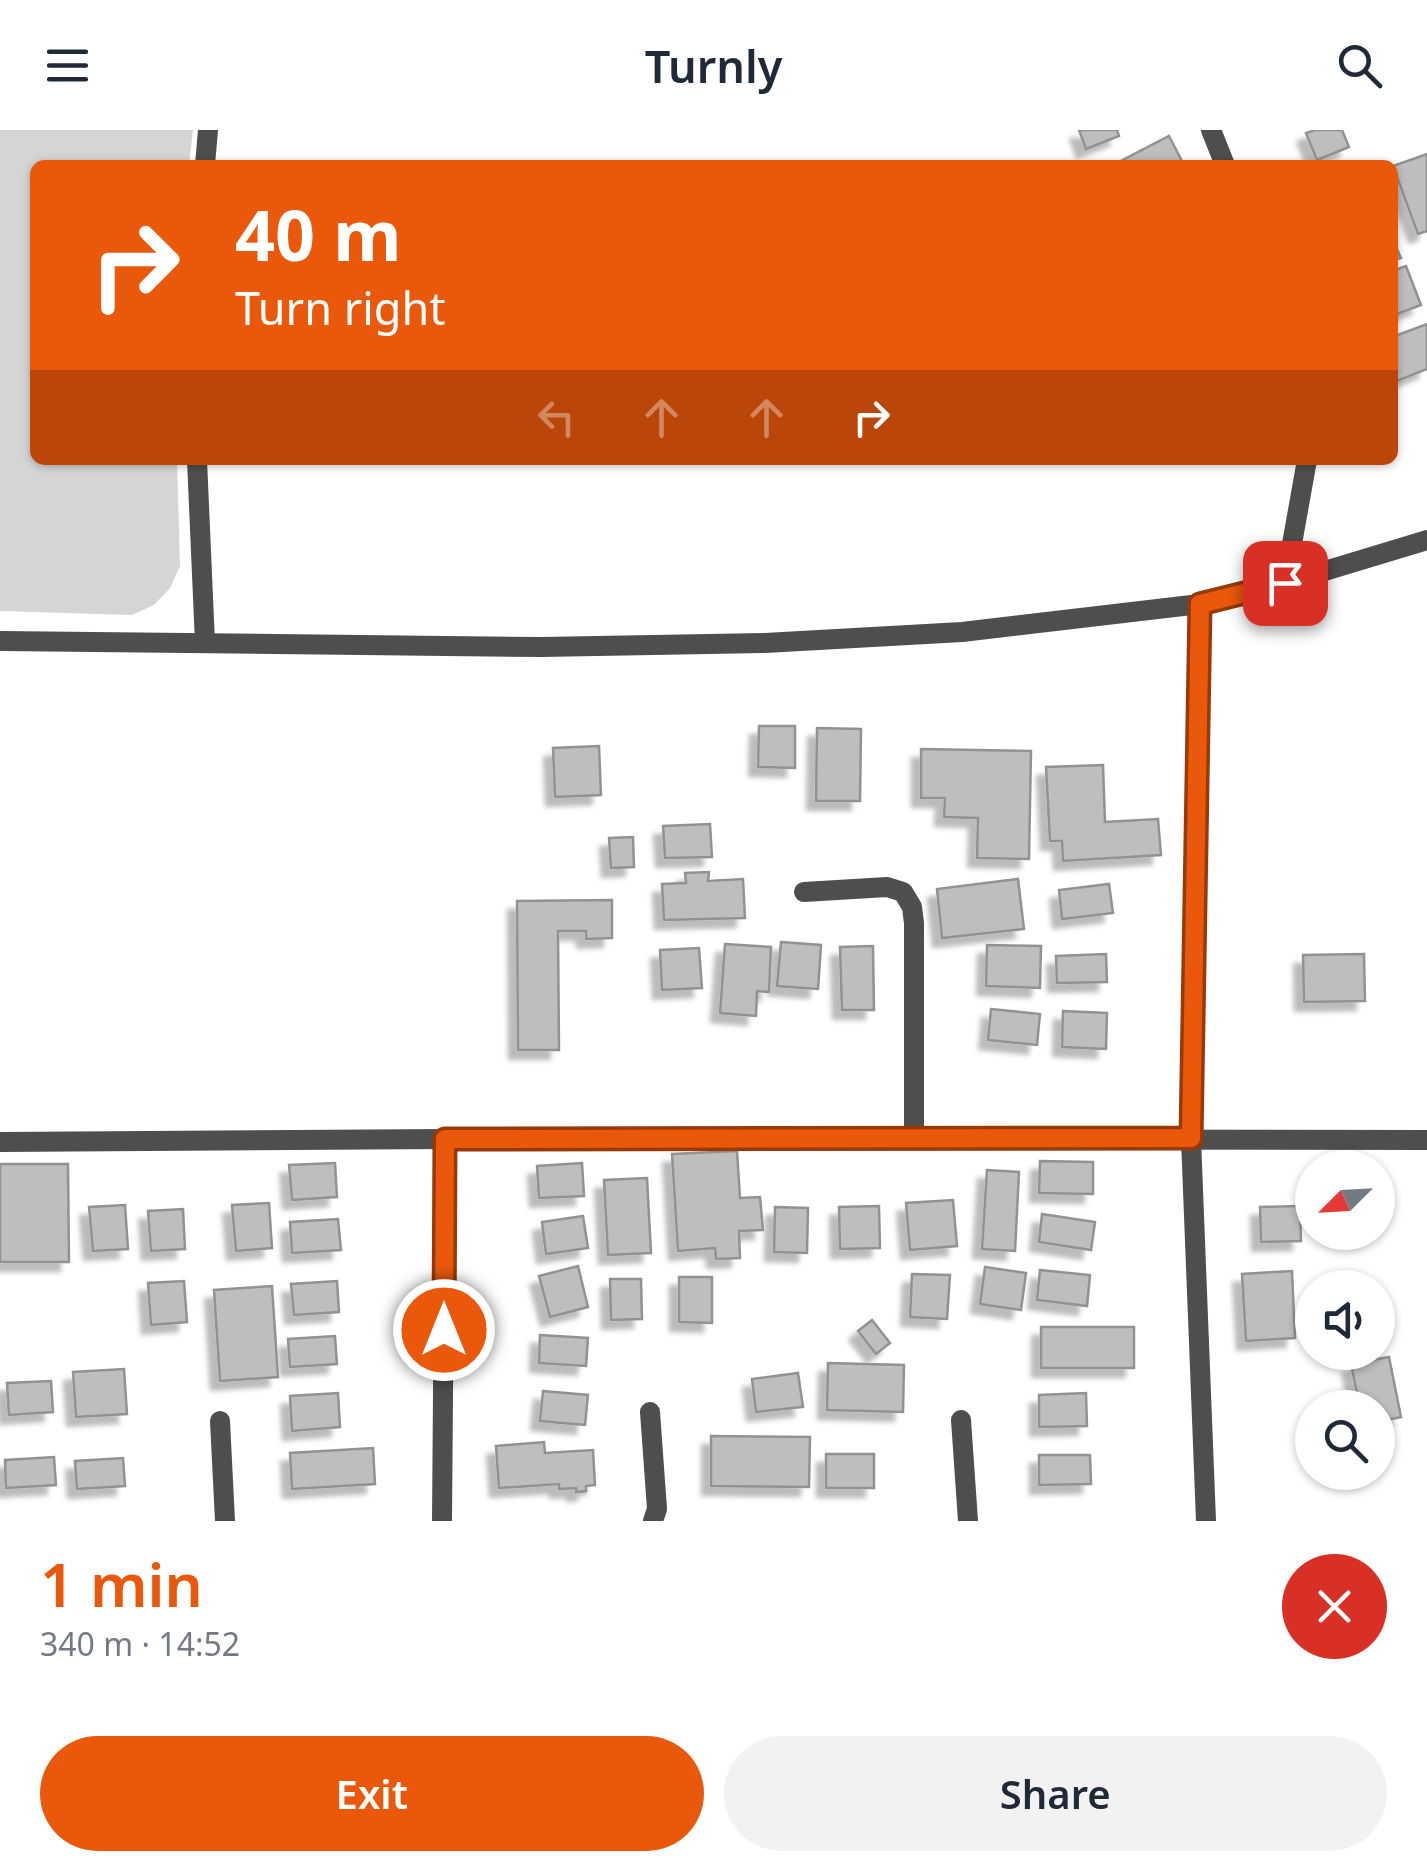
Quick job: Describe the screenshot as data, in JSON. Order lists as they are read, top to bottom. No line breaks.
{"north":"bottom left","page":{"header":"Turnly","turn":["40 m","Turn right"],"heading":["1 min","340 m · 14:52"],"buttons":["Exit","Share"]}}
